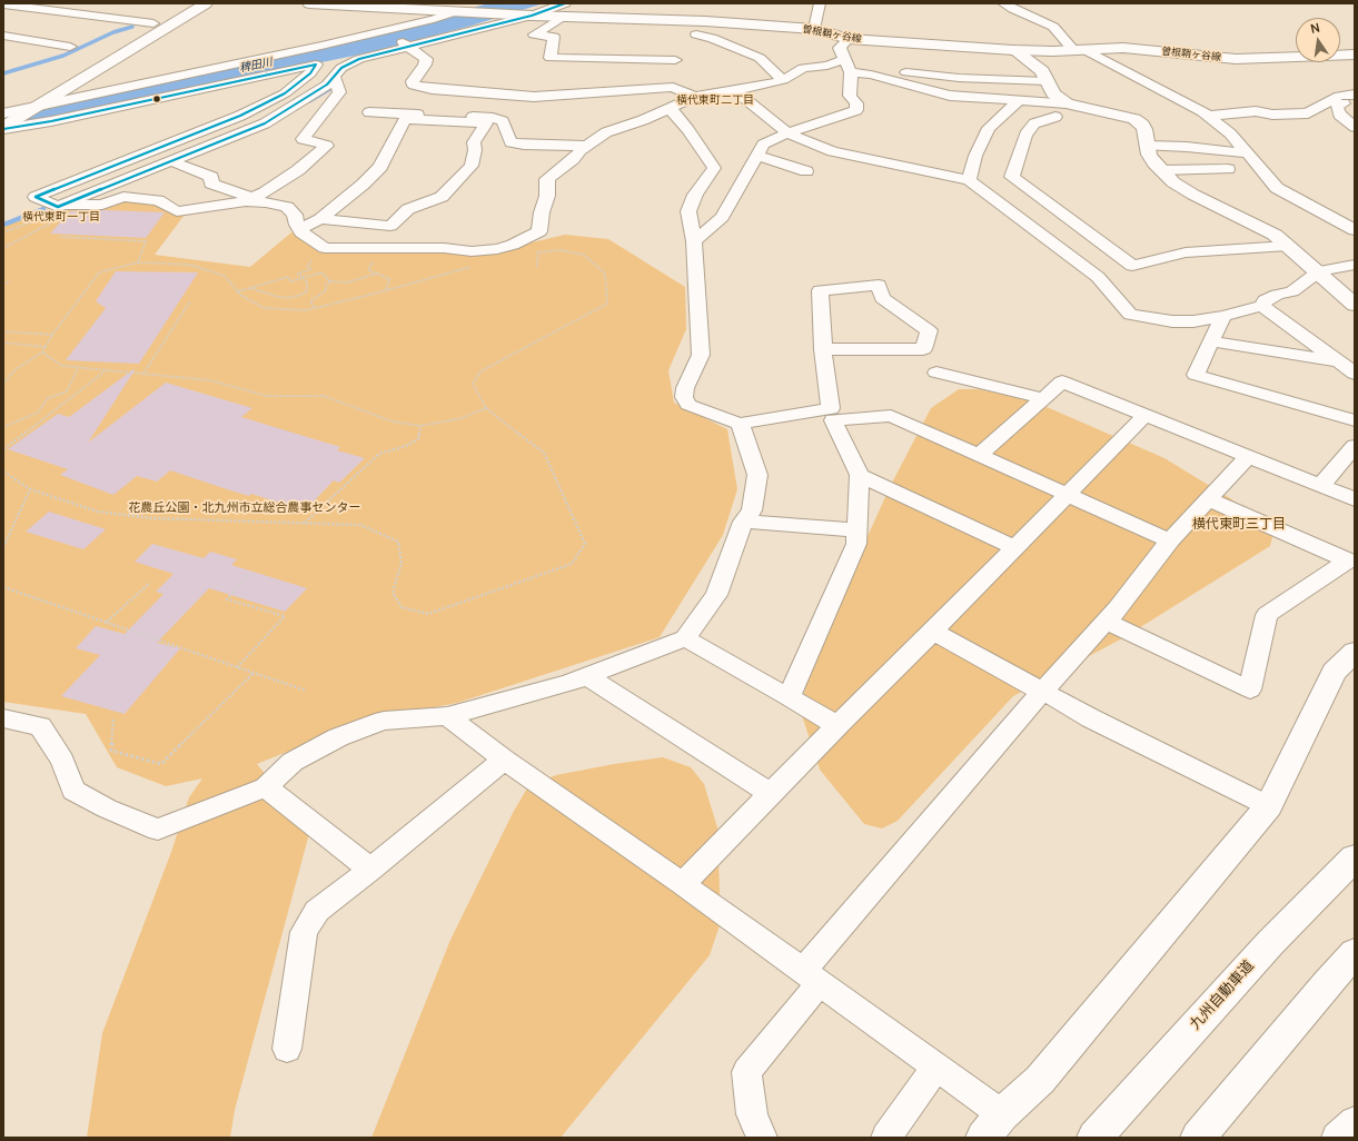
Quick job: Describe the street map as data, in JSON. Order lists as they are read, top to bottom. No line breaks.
{"streets":{"main road":["曽根鞘ヶ谷線","九州自動車道"]},"districts":["横代東町二丁目","横代東町一丁目","横代東町三丁目"],"water":["稗田川"],"parks":["花農丘公園・北九州市立総合農事センター"],"north":"top"}
